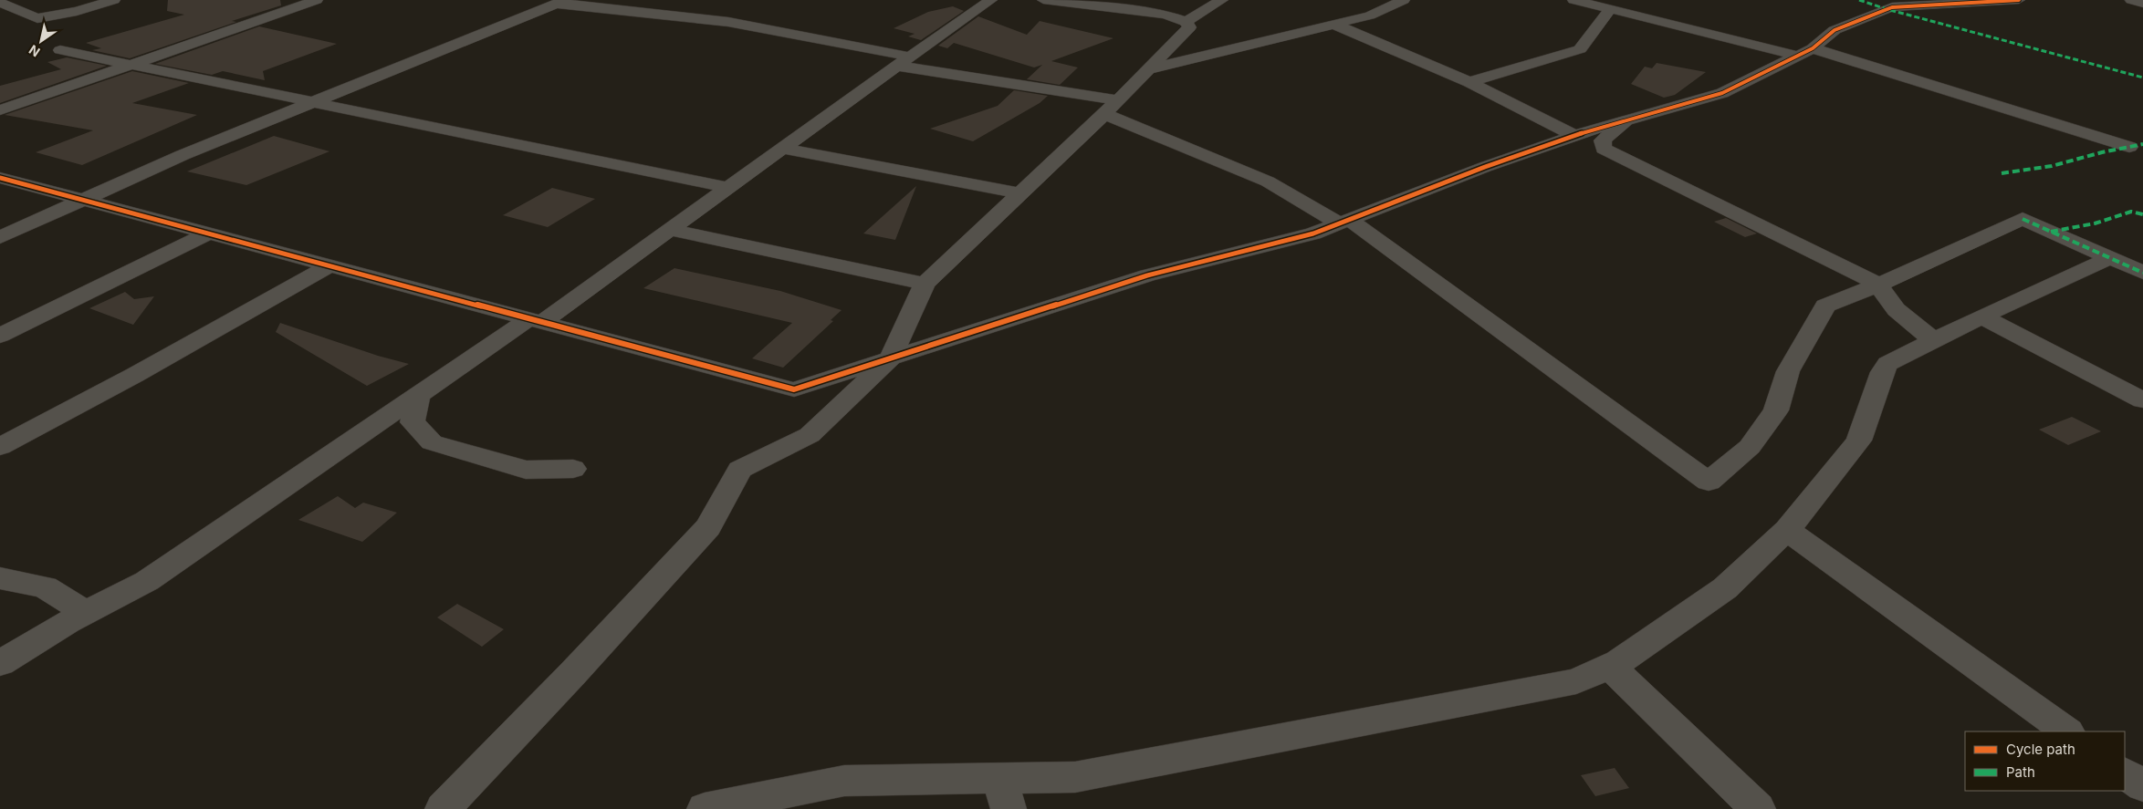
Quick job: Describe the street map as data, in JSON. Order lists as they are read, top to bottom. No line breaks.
{"legend":["Cycle path","Path"],"north":"bottom left"}
